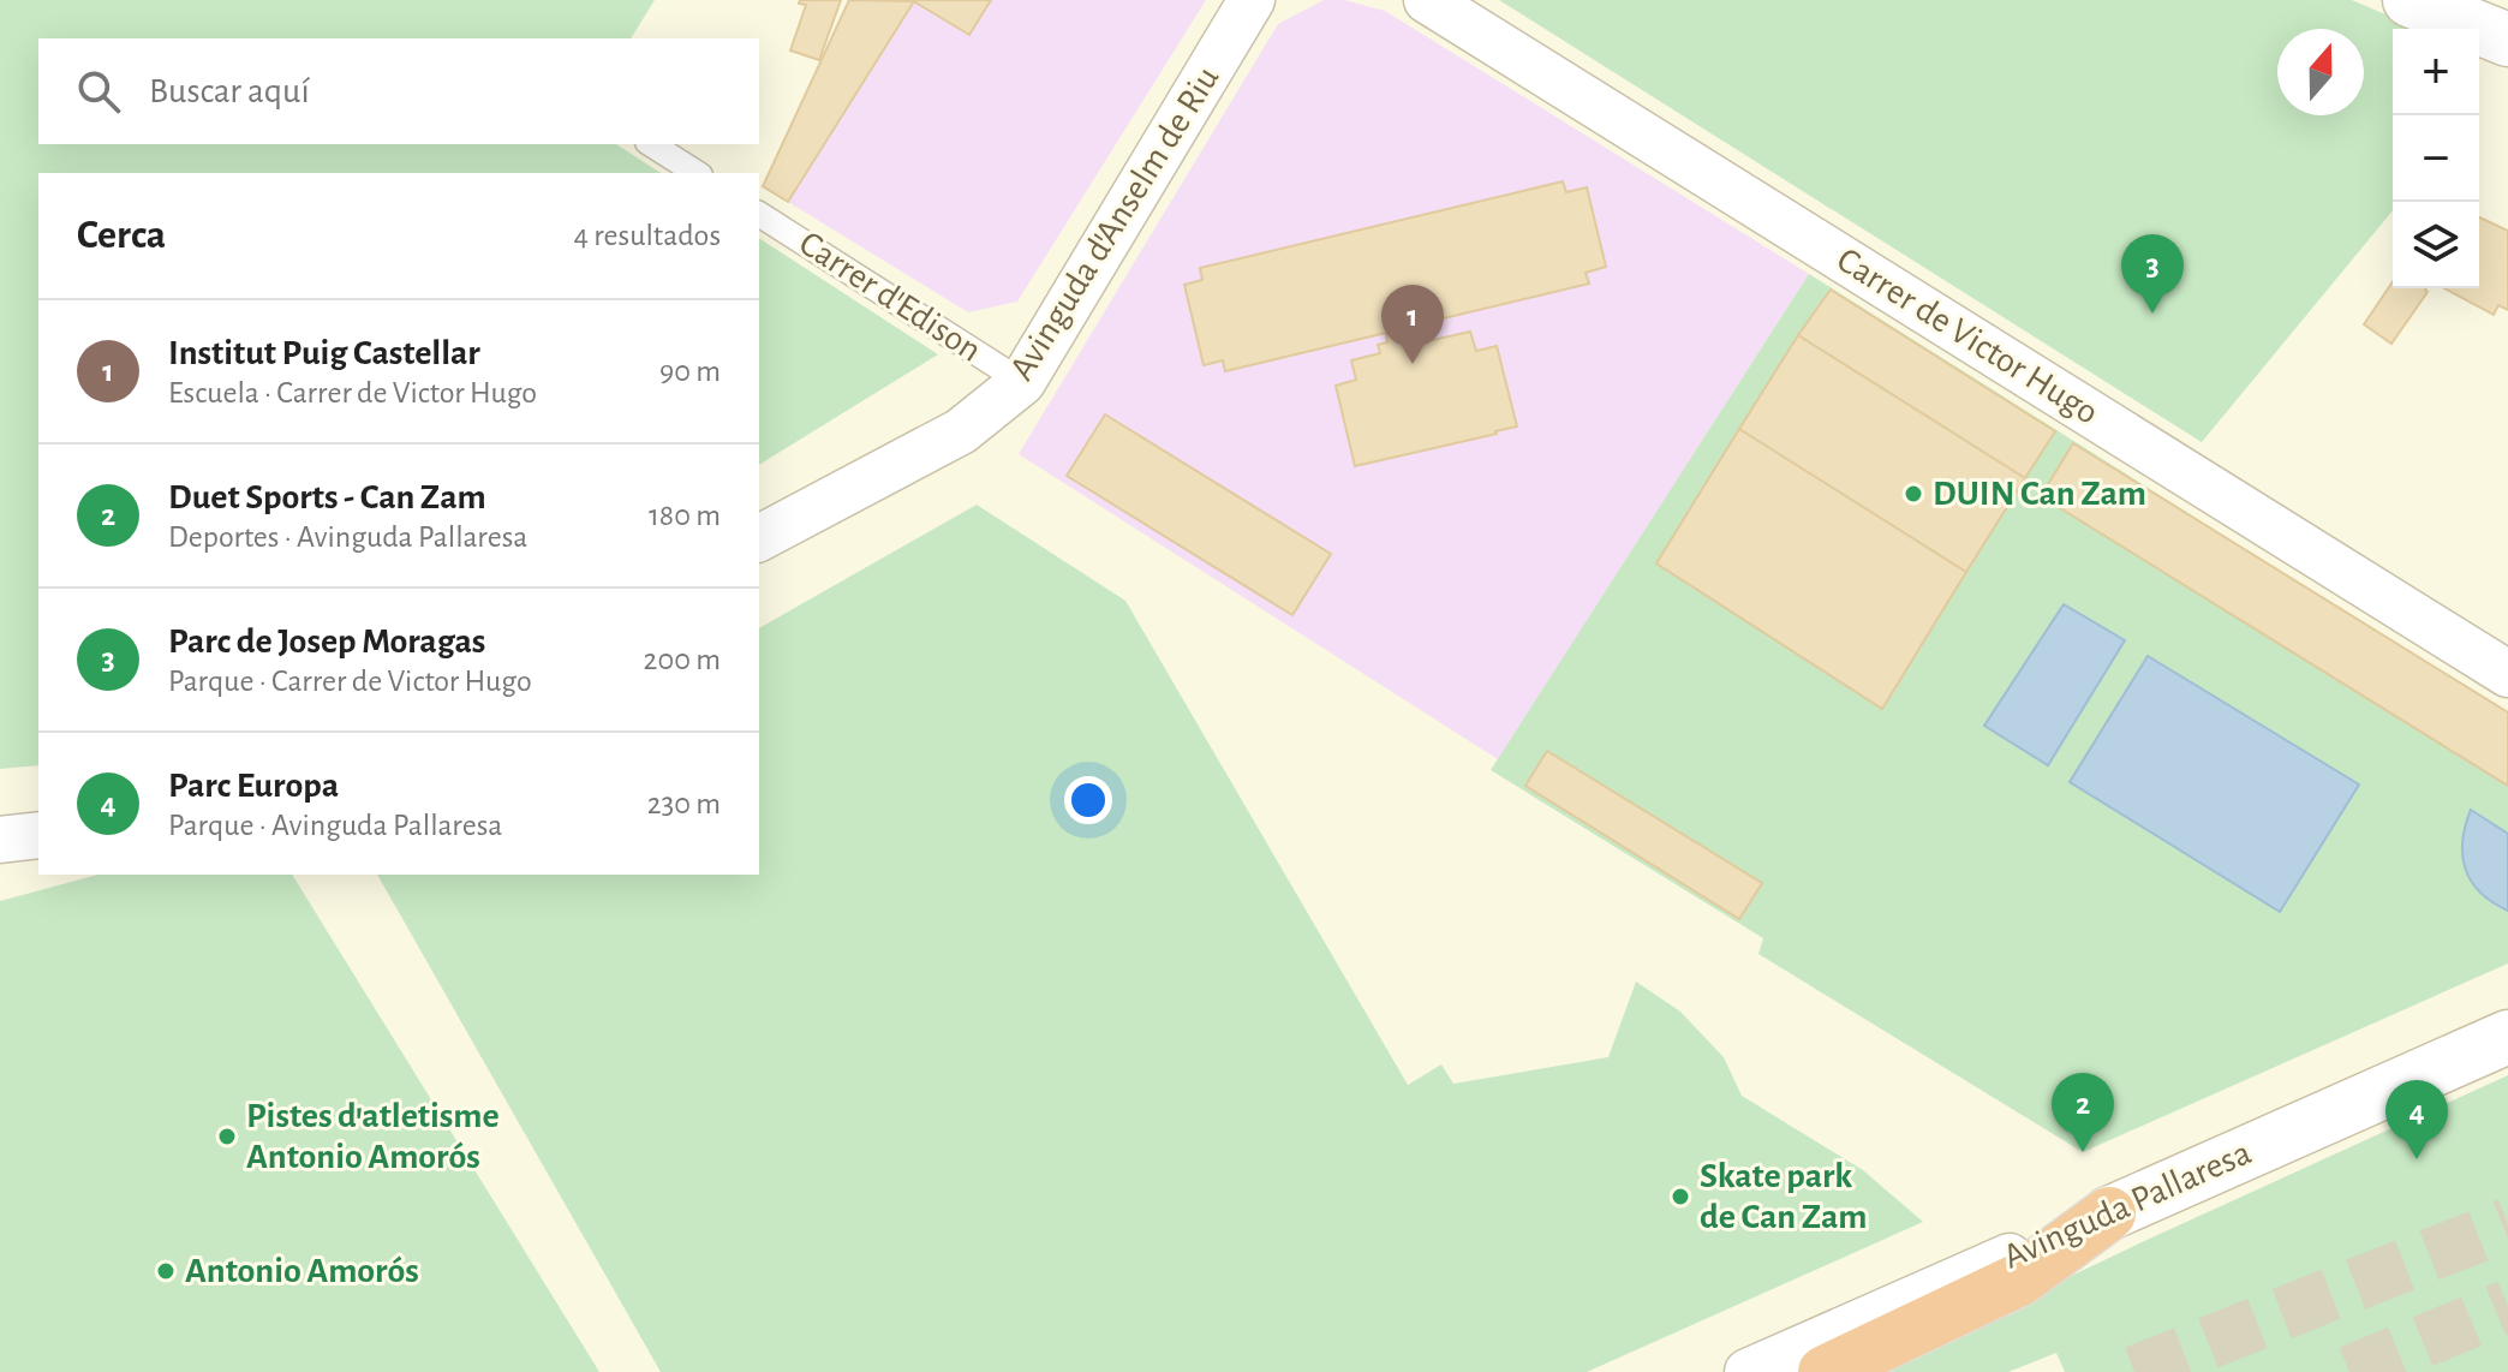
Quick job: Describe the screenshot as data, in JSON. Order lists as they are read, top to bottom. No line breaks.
{"streets":{"street":["Avinguda d'Anselm de Riu","Carrer de Victor Hugo","Avinguda Pallaresa"],"lane":["Carrer d'Edison"]},"crossings":[["Avinguda d'Anselm de Riu","Carrer d'Edison"]],"places":["DUIN Can Zam","Pistes d'atletisme Antonio Amorós","Skate park de Can Zam","Antonio Amorós"],"north":"top","page":{"map_buttons":["+","−"],"search":"Buscar aquí","heading":["Cerca","4 resultados"],"pins":["3","1","2","4"],"list":[{"mark":"1","name":"Institut Puig Castellar","note":"Escuela · Carrer de Victor Hugo","value":"90 m"},{"mark":"2","name":"Duet Sports - Can Zam","note":"Deportes · Avinguda Pallaresa","value":"180 m"},{"mark":"3","name":"Parc de Josep Moragas","note":"Parque · Carrer de Victor Hugo","value":"200 m"},{"mark":"4","name":"Parc Europa","note":"Parque · Avinguda Pallaresa","value":"230 m"}]}}
